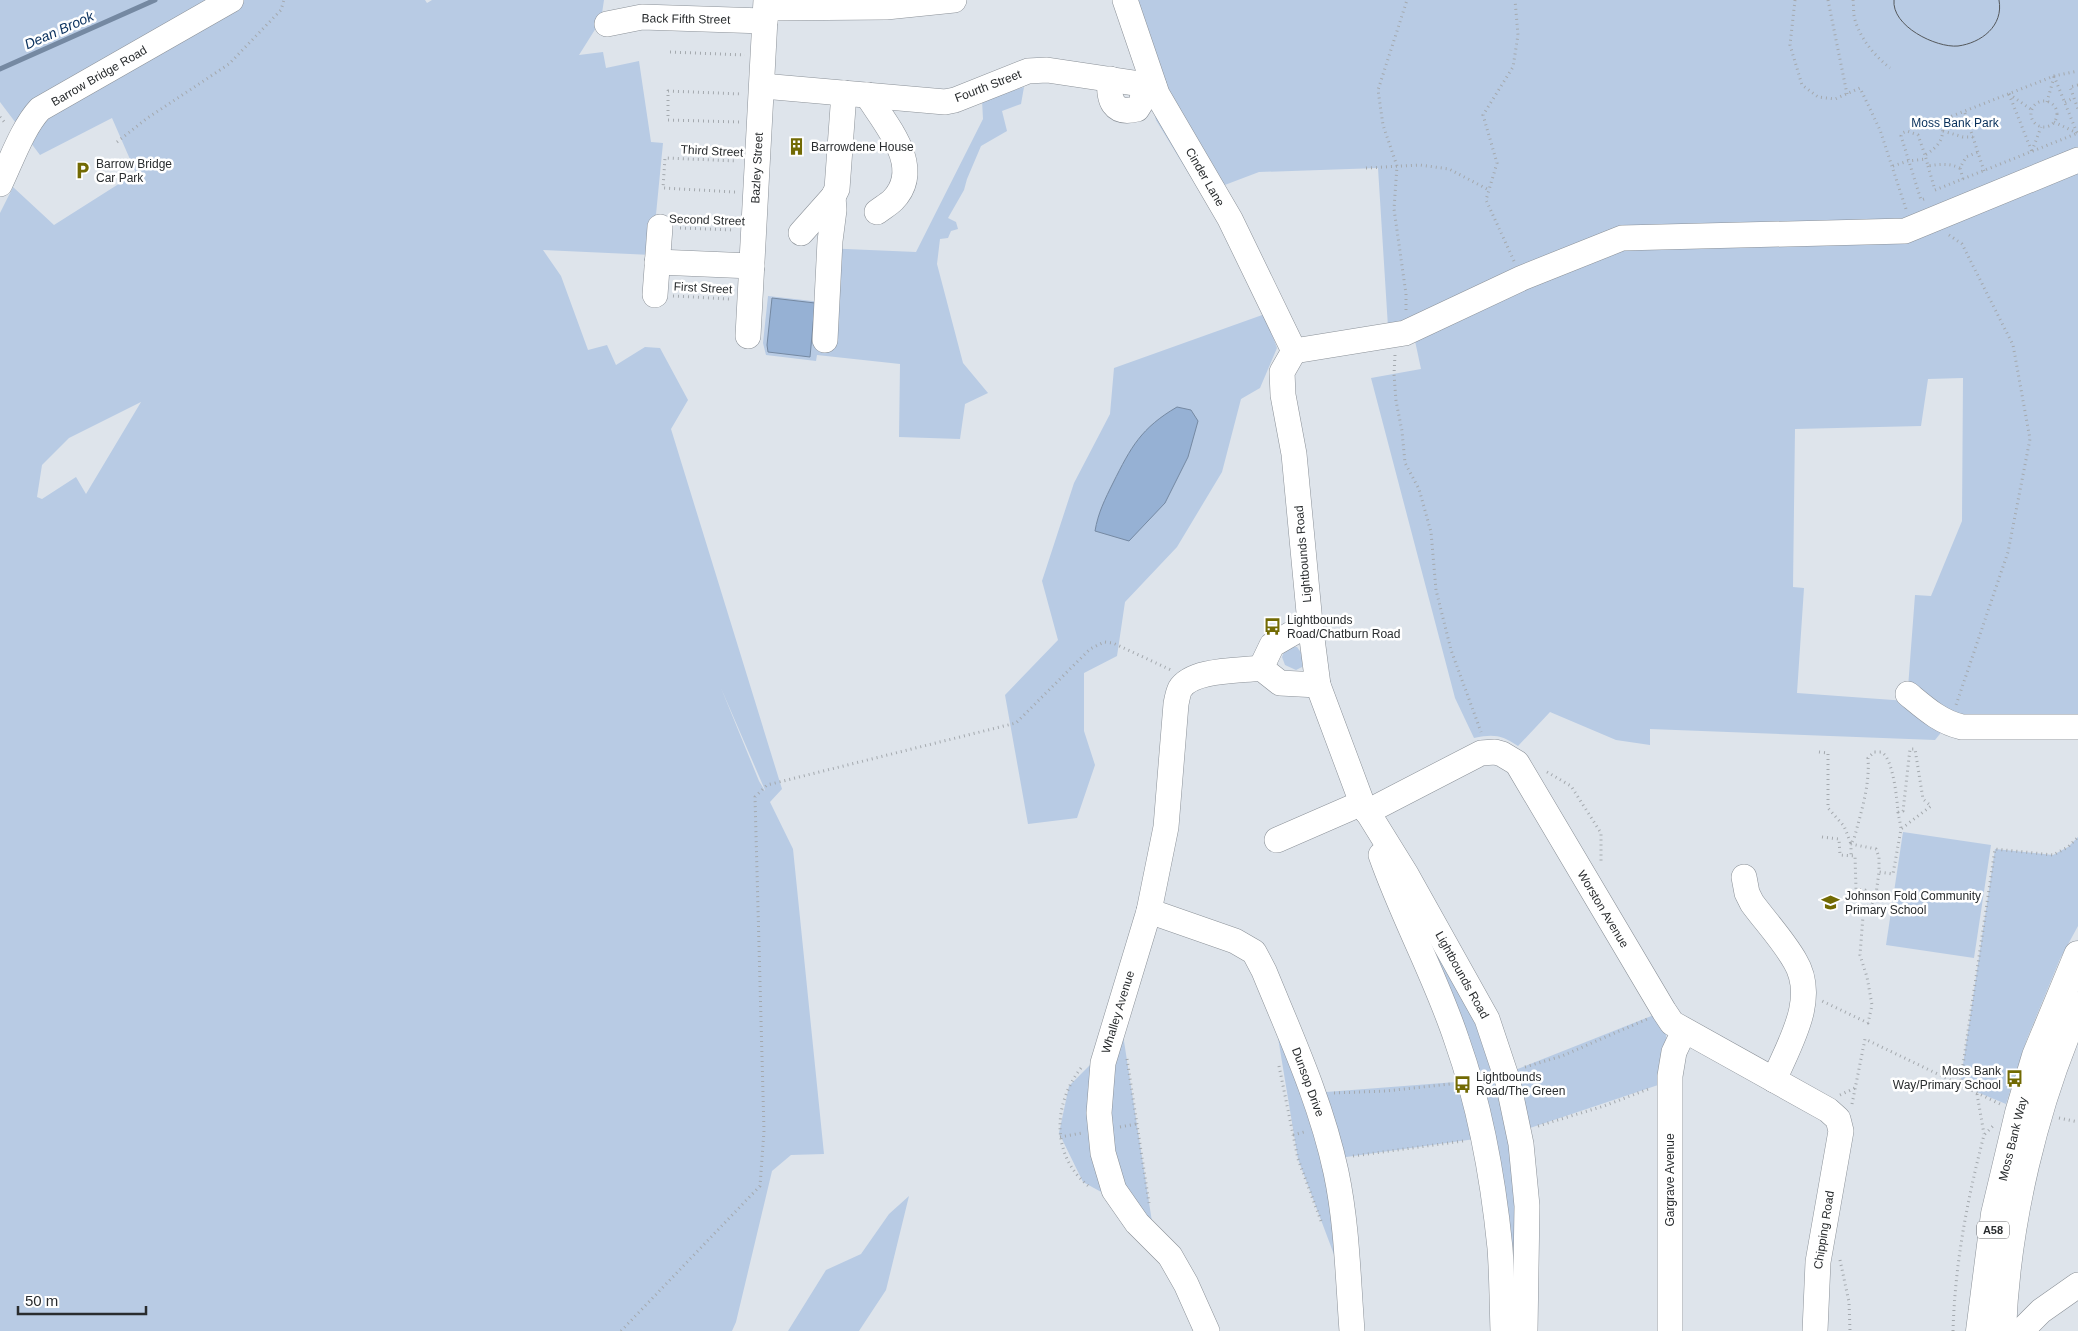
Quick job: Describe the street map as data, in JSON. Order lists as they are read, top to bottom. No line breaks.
{"streets":{"highway":["Moss Bank Way","A58"],"street":["Back Fifth Street","Barrow Bridge Road","Fourth Street","Bazley Street","Cinder Lane","Lightbounds Road","Worston Avenue","Whalley Avenue","Dunsop Drive","Gargrave Avenue","Chipping Road"],"path":["Third Street","Second Street","First Street"]},"crossings":[["Back Fifth Street","Bazley Street"],["Fourth Street","Bazley Street"],["Fourth Street","Cinder Lane"],["Third Street","Bazley Street"],["Bazley Street","Second Street"],["Bazley Street","First Street"],["Cinder Lane","Lightbounds Road"],["Worston Avenue","Gargrave Avenue"],["Worston Avenue","Chipping Road"],["Whalley Avenue","Dunsop Drive"]],"water":["Dean Brook"],"parks":["Moss Bank Park"],"places":{"building":["Barrowdene House"],"parking":["Barrow Bridge Car Park"],"bus stop":["Lightbounds Road/Chatburn Road","Moss Bank Way/Primary School","Lightbounds Road/The Green"],"school or university":["Johnson Fold Community Primary School"]},"scale_bar":"50 m"}
